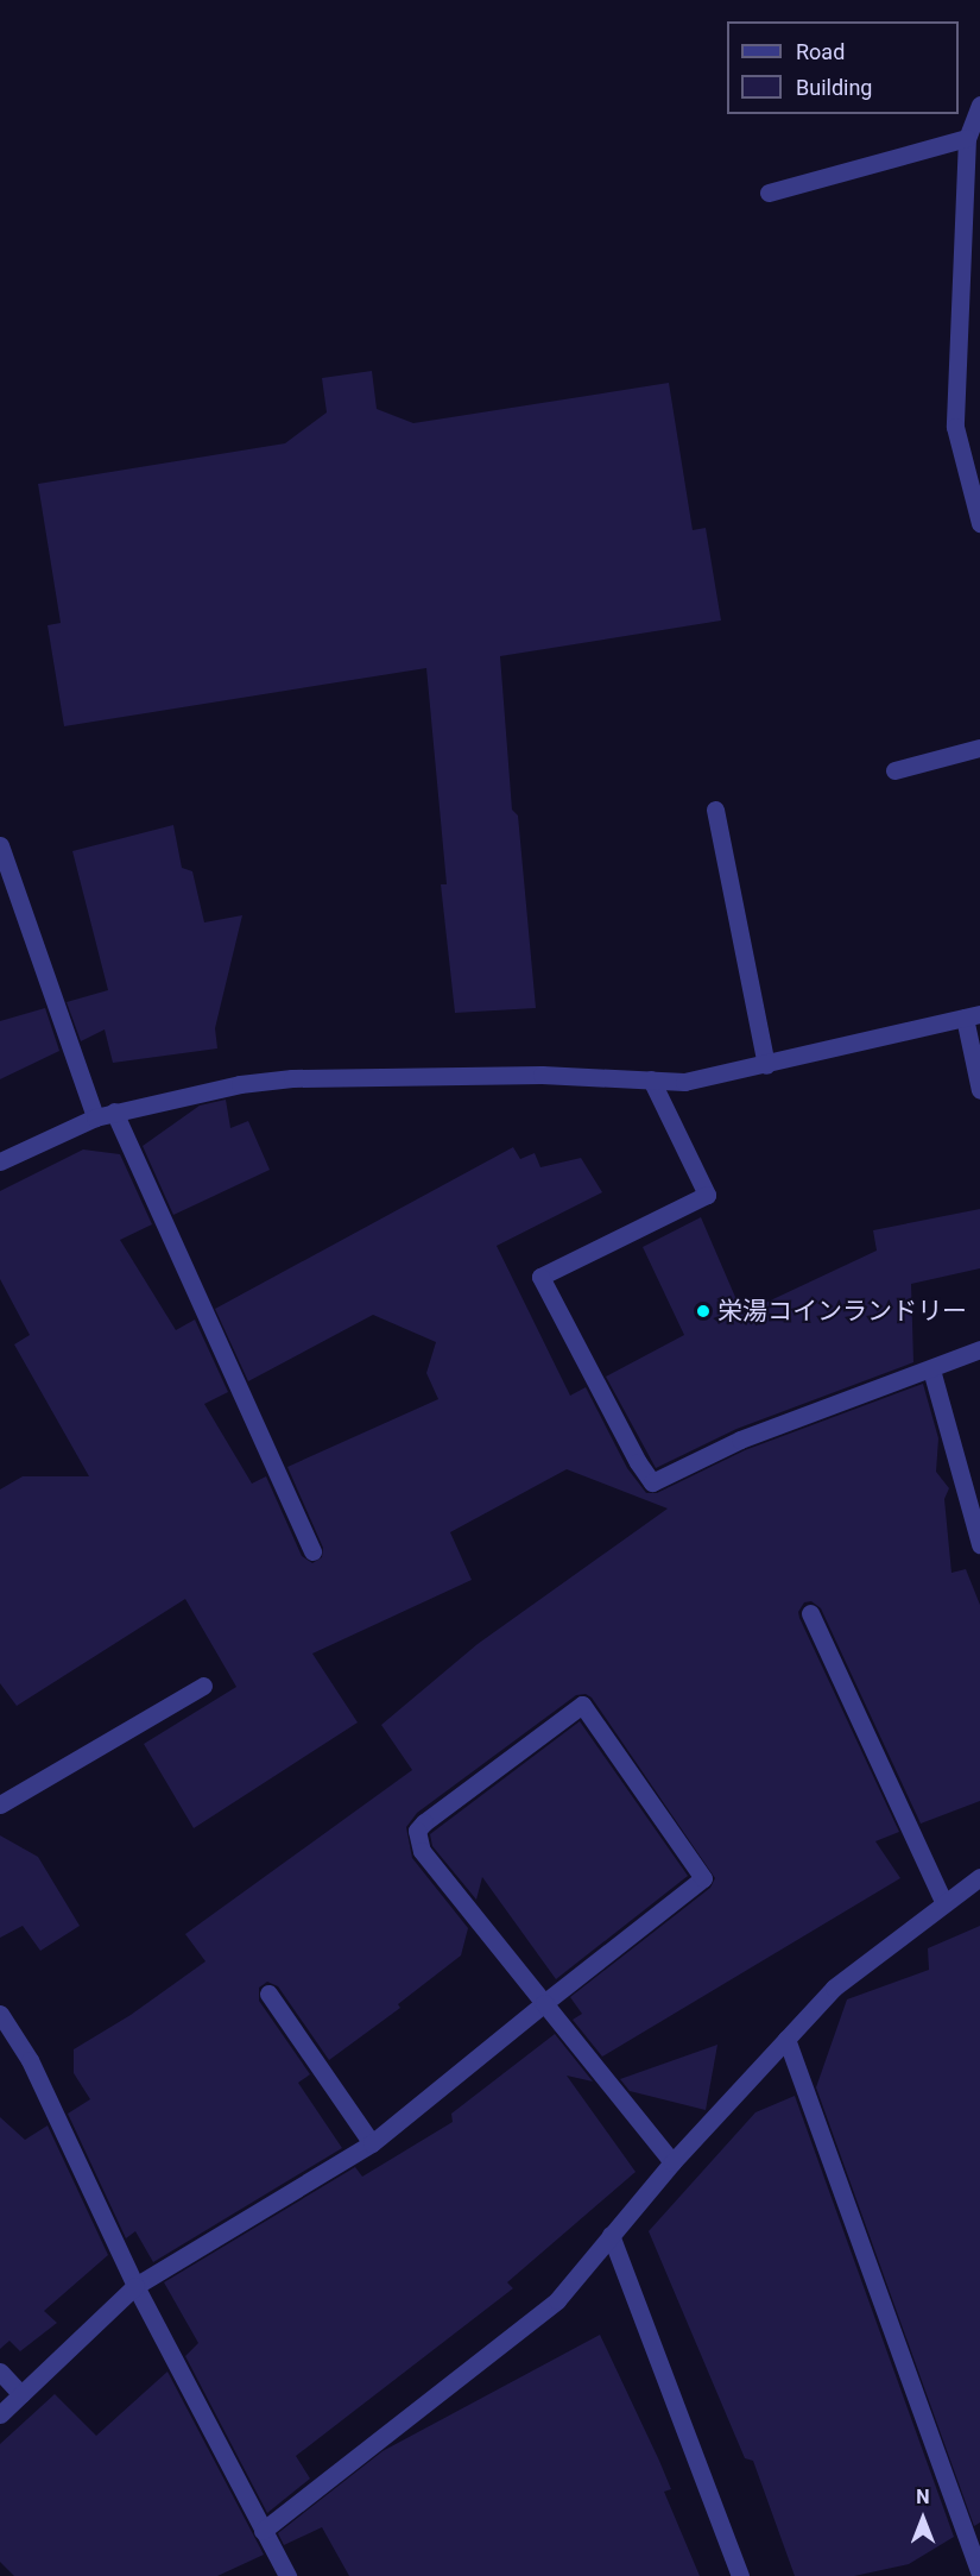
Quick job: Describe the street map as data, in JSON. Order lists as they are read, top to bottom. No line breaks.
{"places":["栄湯コインランドリー"],"legend":["Road","Building"],"north":"top"}
